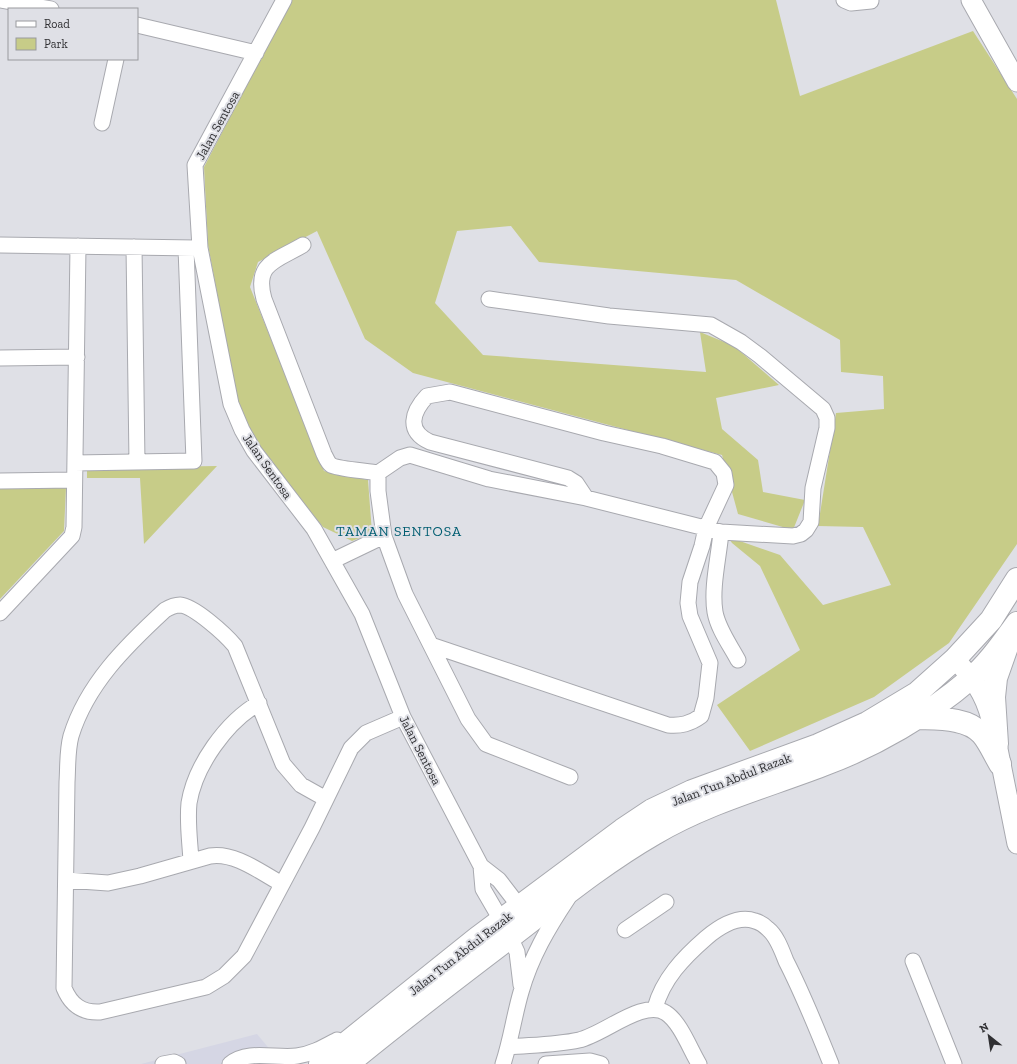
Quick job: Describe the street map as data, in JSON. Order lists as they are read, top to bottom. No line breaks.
{"streets":{"highway":["Jalan Tun Abdul Razak"],"street":["Jalan Sentosa"]},"crossings":[["Jalan Sentosa","Jalan Tun Abdul Razak"]],"districts":["TAMAN SENTOSA"],"legend":["Road","Park"],"north":"top left"}
